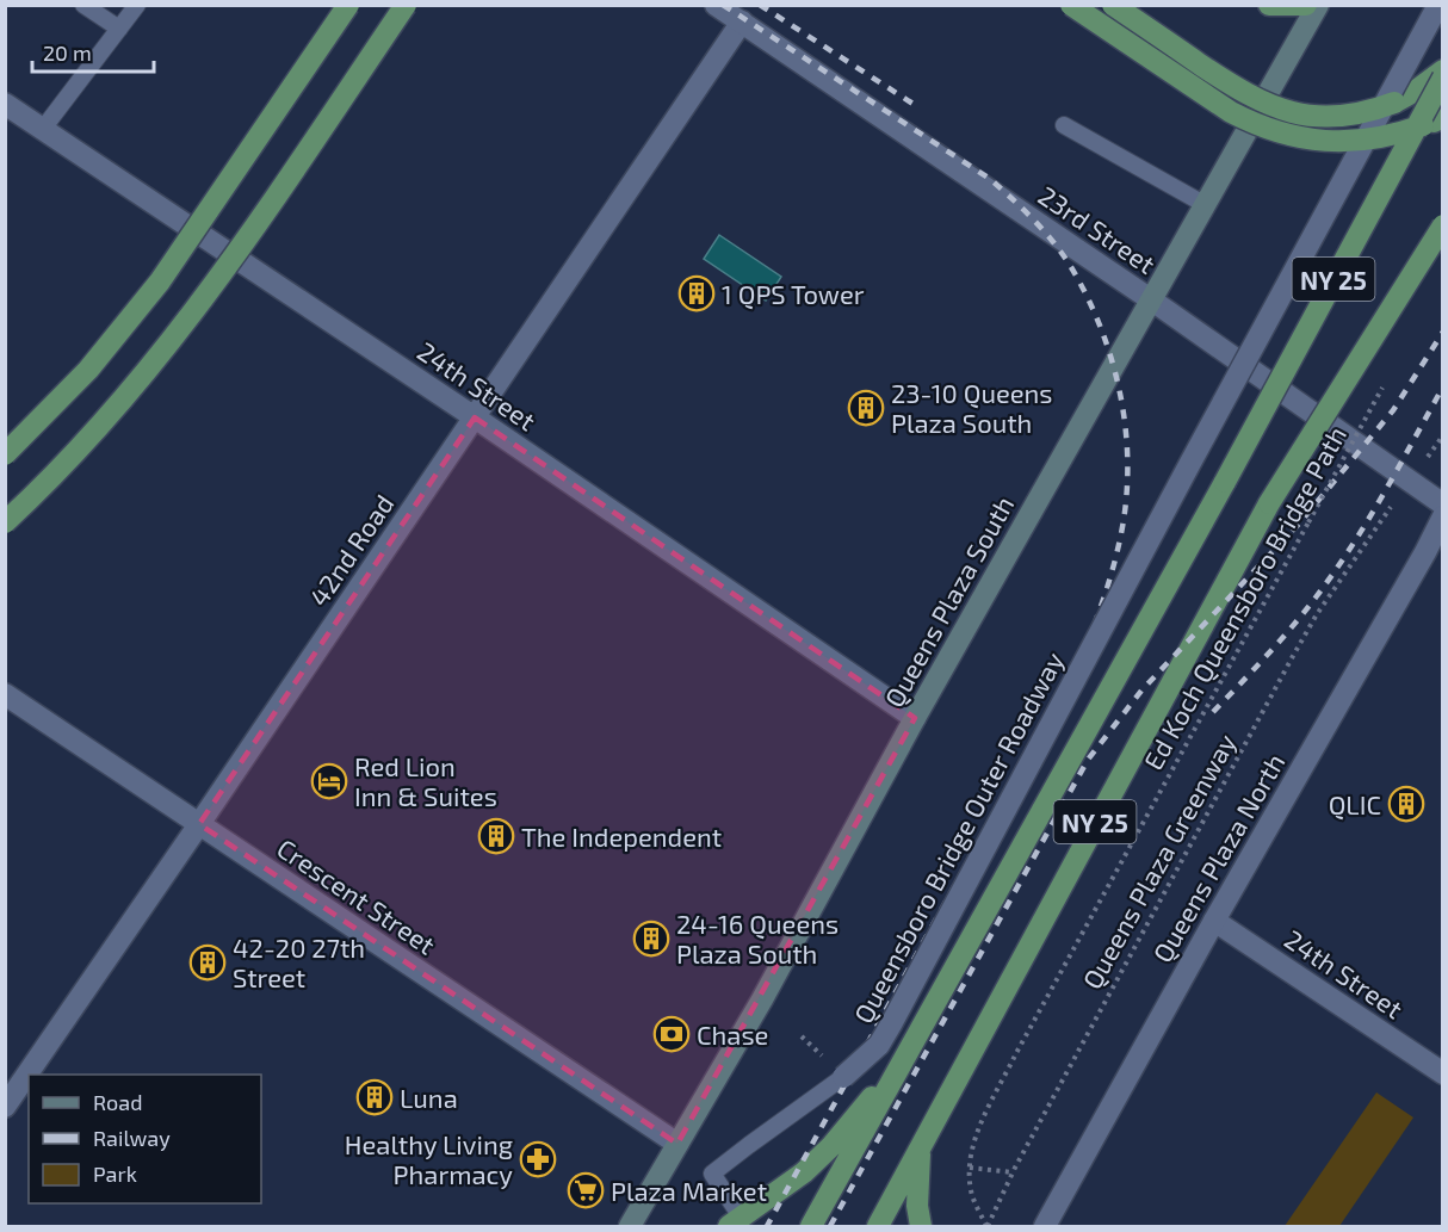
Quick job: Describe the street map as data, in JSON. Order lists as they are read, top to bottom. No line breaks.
{"streets":{"highway":["NY 25"],"main road":["Queens Plaza South"],"street":["23rd Street","24th Street","42nd Road","Queensboro Bridge Outer Roadway","Queens Plaza North","Crescent Street"],"path":["Ed Koch Queensboro Bridge Path","Queens Plaza Greenway"]},"crossings":[["23rd Street","42nd Road"],["23rd Street","Queens Plaza South"],["NY 25","Queensboro Bridge Outer Roadway"],["24th Street","42nd Road"],["24th Street","Queens Plaza South"],["24th Street","Queens Plaza North"],["42nd Road","Crescent Street"],["Ed Koch Queensboro Bridge Path","Queens Plaza Greenway"],["Queens Plaza South","Crescent Street"]],"places":{"building":["1 QPS Tower","23-10 Queens Plaza South","QLIC","The Independent","24-16 Queens Plaza South","42-20 27th Street","Luna"],"hotel":["Red Lion Inn & Suites"],"bank":["Chase"],"pharmacy":["Healthy Living Pharmacy"],"supermarket":["Plaza Market"]},"legend":["Road","Railway","Park"],"scale_bar":"20 m"}
